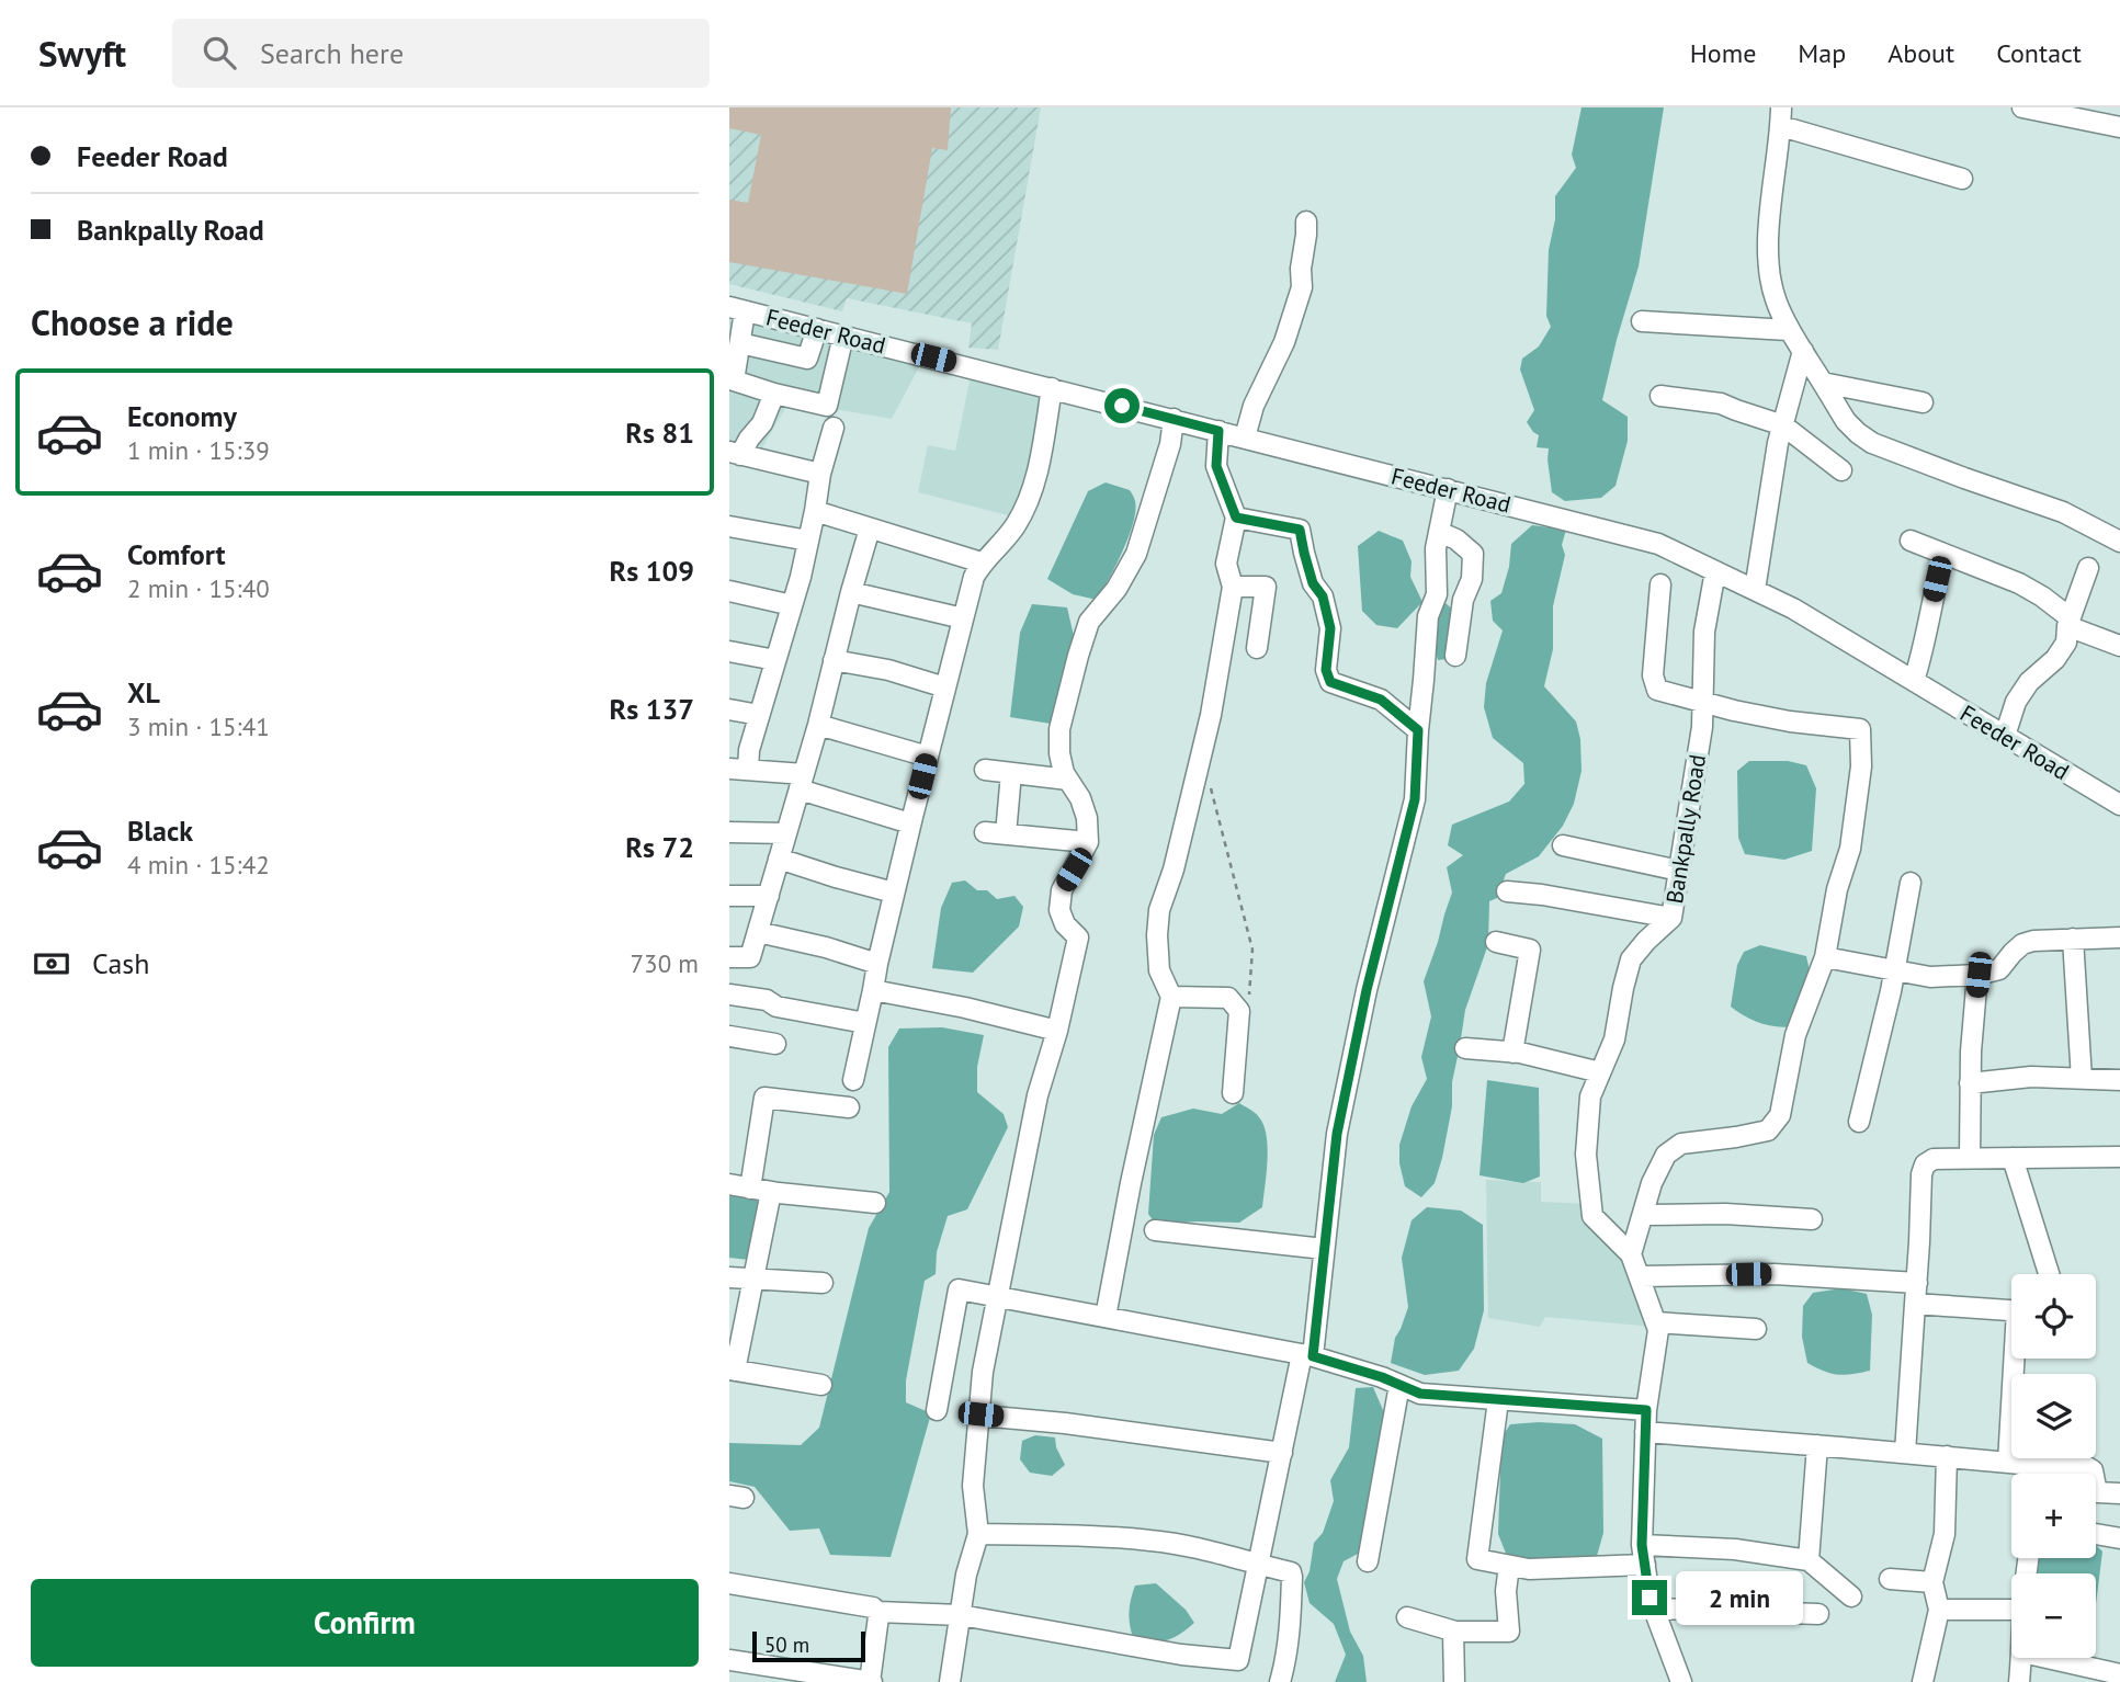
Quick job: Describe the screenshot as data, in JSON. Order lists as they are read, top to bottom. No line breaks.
{"streets":{"street":["Feeder Road","Bankpally Road"]},"crossings":[["Feeder Road","Bankpally Road"]],"scale_bar":"50 m","page":{"header":"Swyft","search":"Search here","nav":["Home","Map","About","Contact"],"banner":["Feeder Road","Bankpally Road"],"heading":"Choose a ride","list":[{"name":"Economy","note":"1 min · 15:39","value":"Rs 81"},{"name":"Comfort","note":"2 min · 15:40","value":"Rs 109"},{"name":"XL","note":"3 min · 15:41","value":"Rs 137"},{"name":"Black","note":"4 min · 15:42","value":"Rs 72"}],"pay":["Cash","730 m"],"map_buttons":["+","−"],"buttons":"Confirm","bubble":"2 min","scale":"50 m"}}
